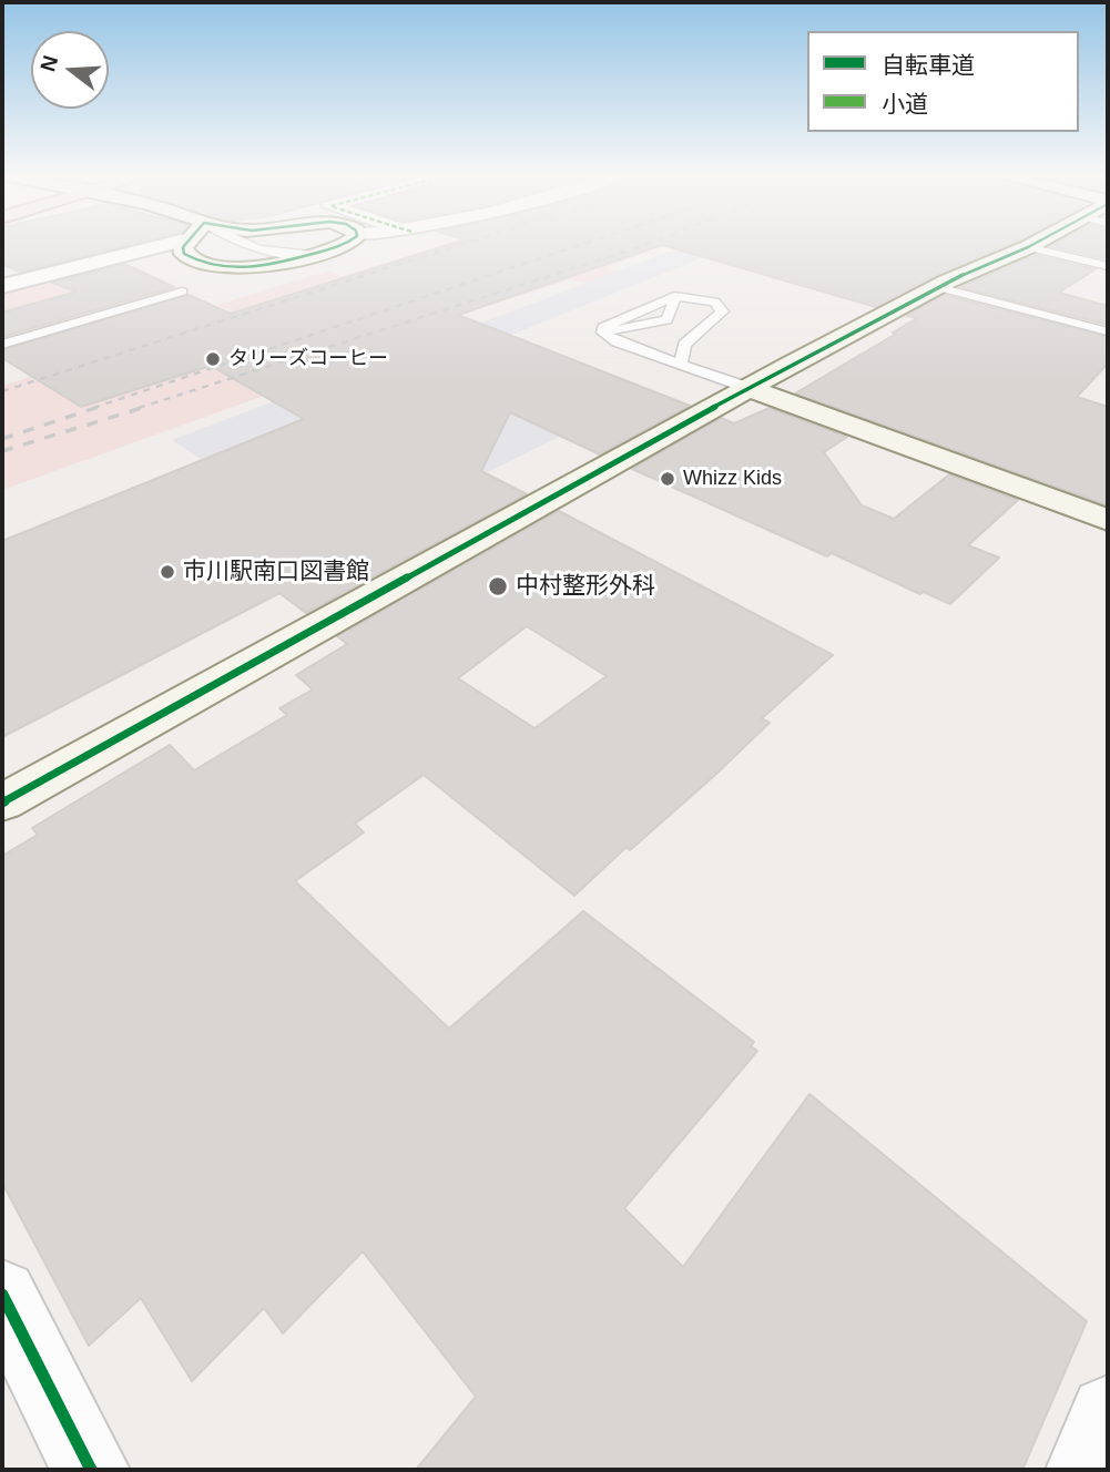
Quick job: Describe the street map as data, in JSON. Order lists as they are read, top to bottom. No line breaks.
{"places":["タリーズコーヒー","Whizz Kids","市川駅南口図書館","中村整形外科"],"legend":["自転車道","小道"],"north":"left"}
